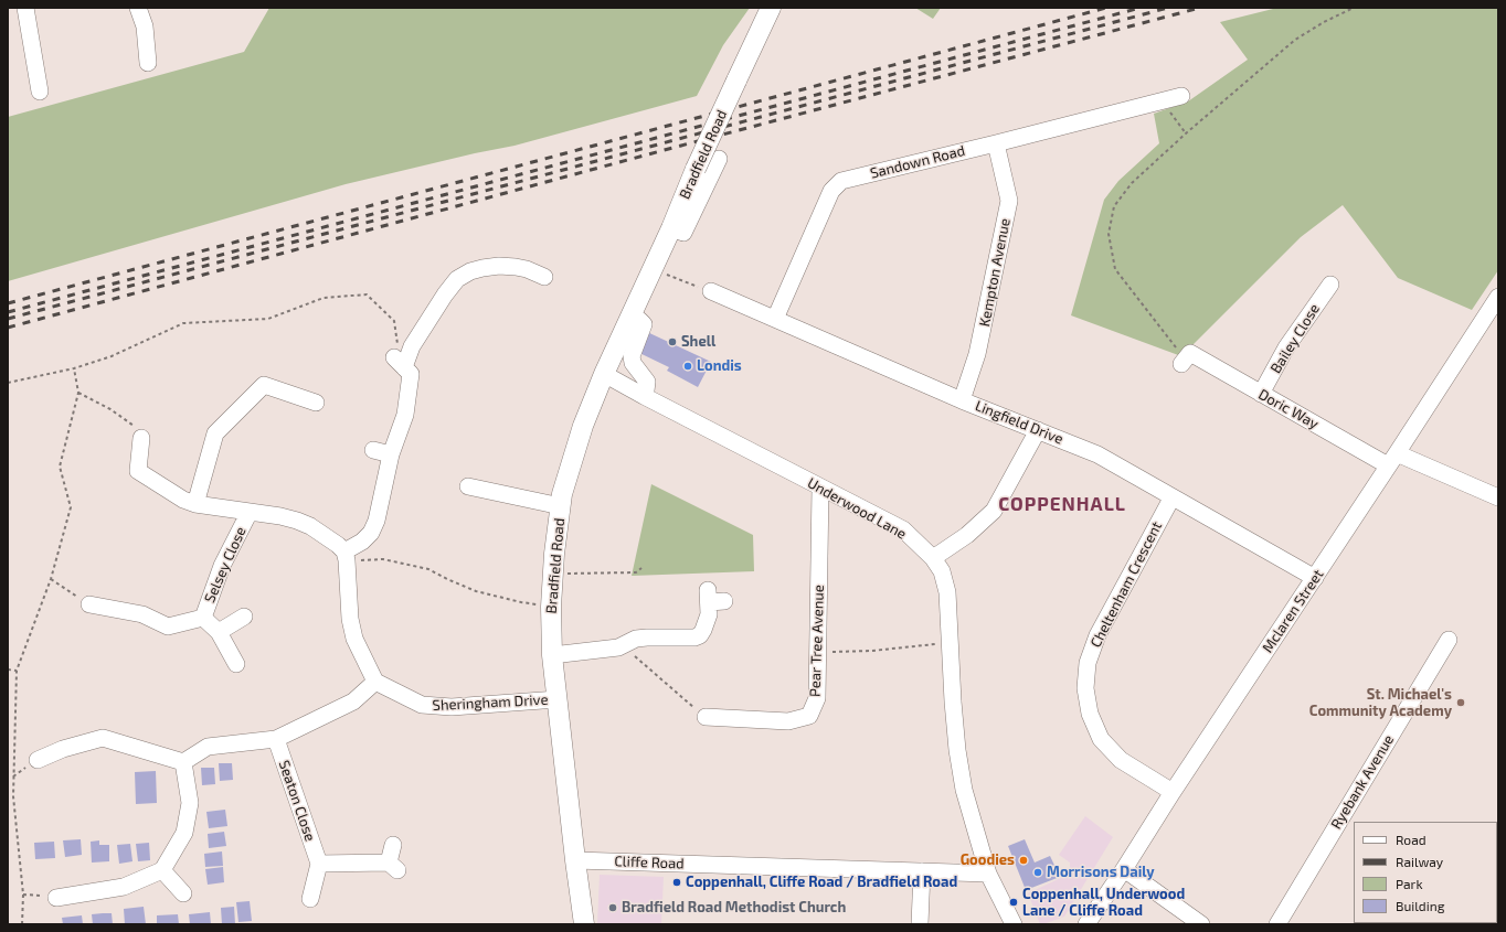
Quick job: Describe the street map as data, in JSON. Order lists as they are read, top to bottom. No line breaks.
{"streets":{"main road":["Bradfield Road"],"street":["Sandown Road","Kempton Avenue","Bailey Close","Doric Way","Lingfield Drive","Underwood Lane","Selsey Close","Cheltenham Crescent","Mclaren Street","Pear Tree Avenue","Sheringham Drive","Ryebank Avenue","Seaton Close","Cliffe Road"]},"crossings":[["Bradfield Road","Underwood Lane"],["Bradfield Road","Sheringham Drive"],["Bradfield Road","Cliffe Road"],["Sandown Road","Kempton Avenue"],["Sandown Road","Lingfield Drive"],["Kempton Avenue","Lingfield Drive"],["Bailey Close","Doric Way"],["Doric Way","Mclaren Street"],["Lingfield Drive","Cheltenham Crescent"],["Lingfield Drive","Mclaren Street"],["Underwood Lane","Pear Tree Avenue"],["Underwood Lane","Cliffe Road"],["Cheltenham Crescent","Mclaren Street"]],"districts":["COPPENHALL"],"places":["Shell","Londis","St. Michael's Community Academy","Goodies","Morrisons Daily","Coppenhall, Cliffe Road / Bradfield Road","Coppenhall, Underwood Lane / Cliffe Road","Bradfield Road Methodist Church"],"legend":["Road","Railway","Park","Building"]}
